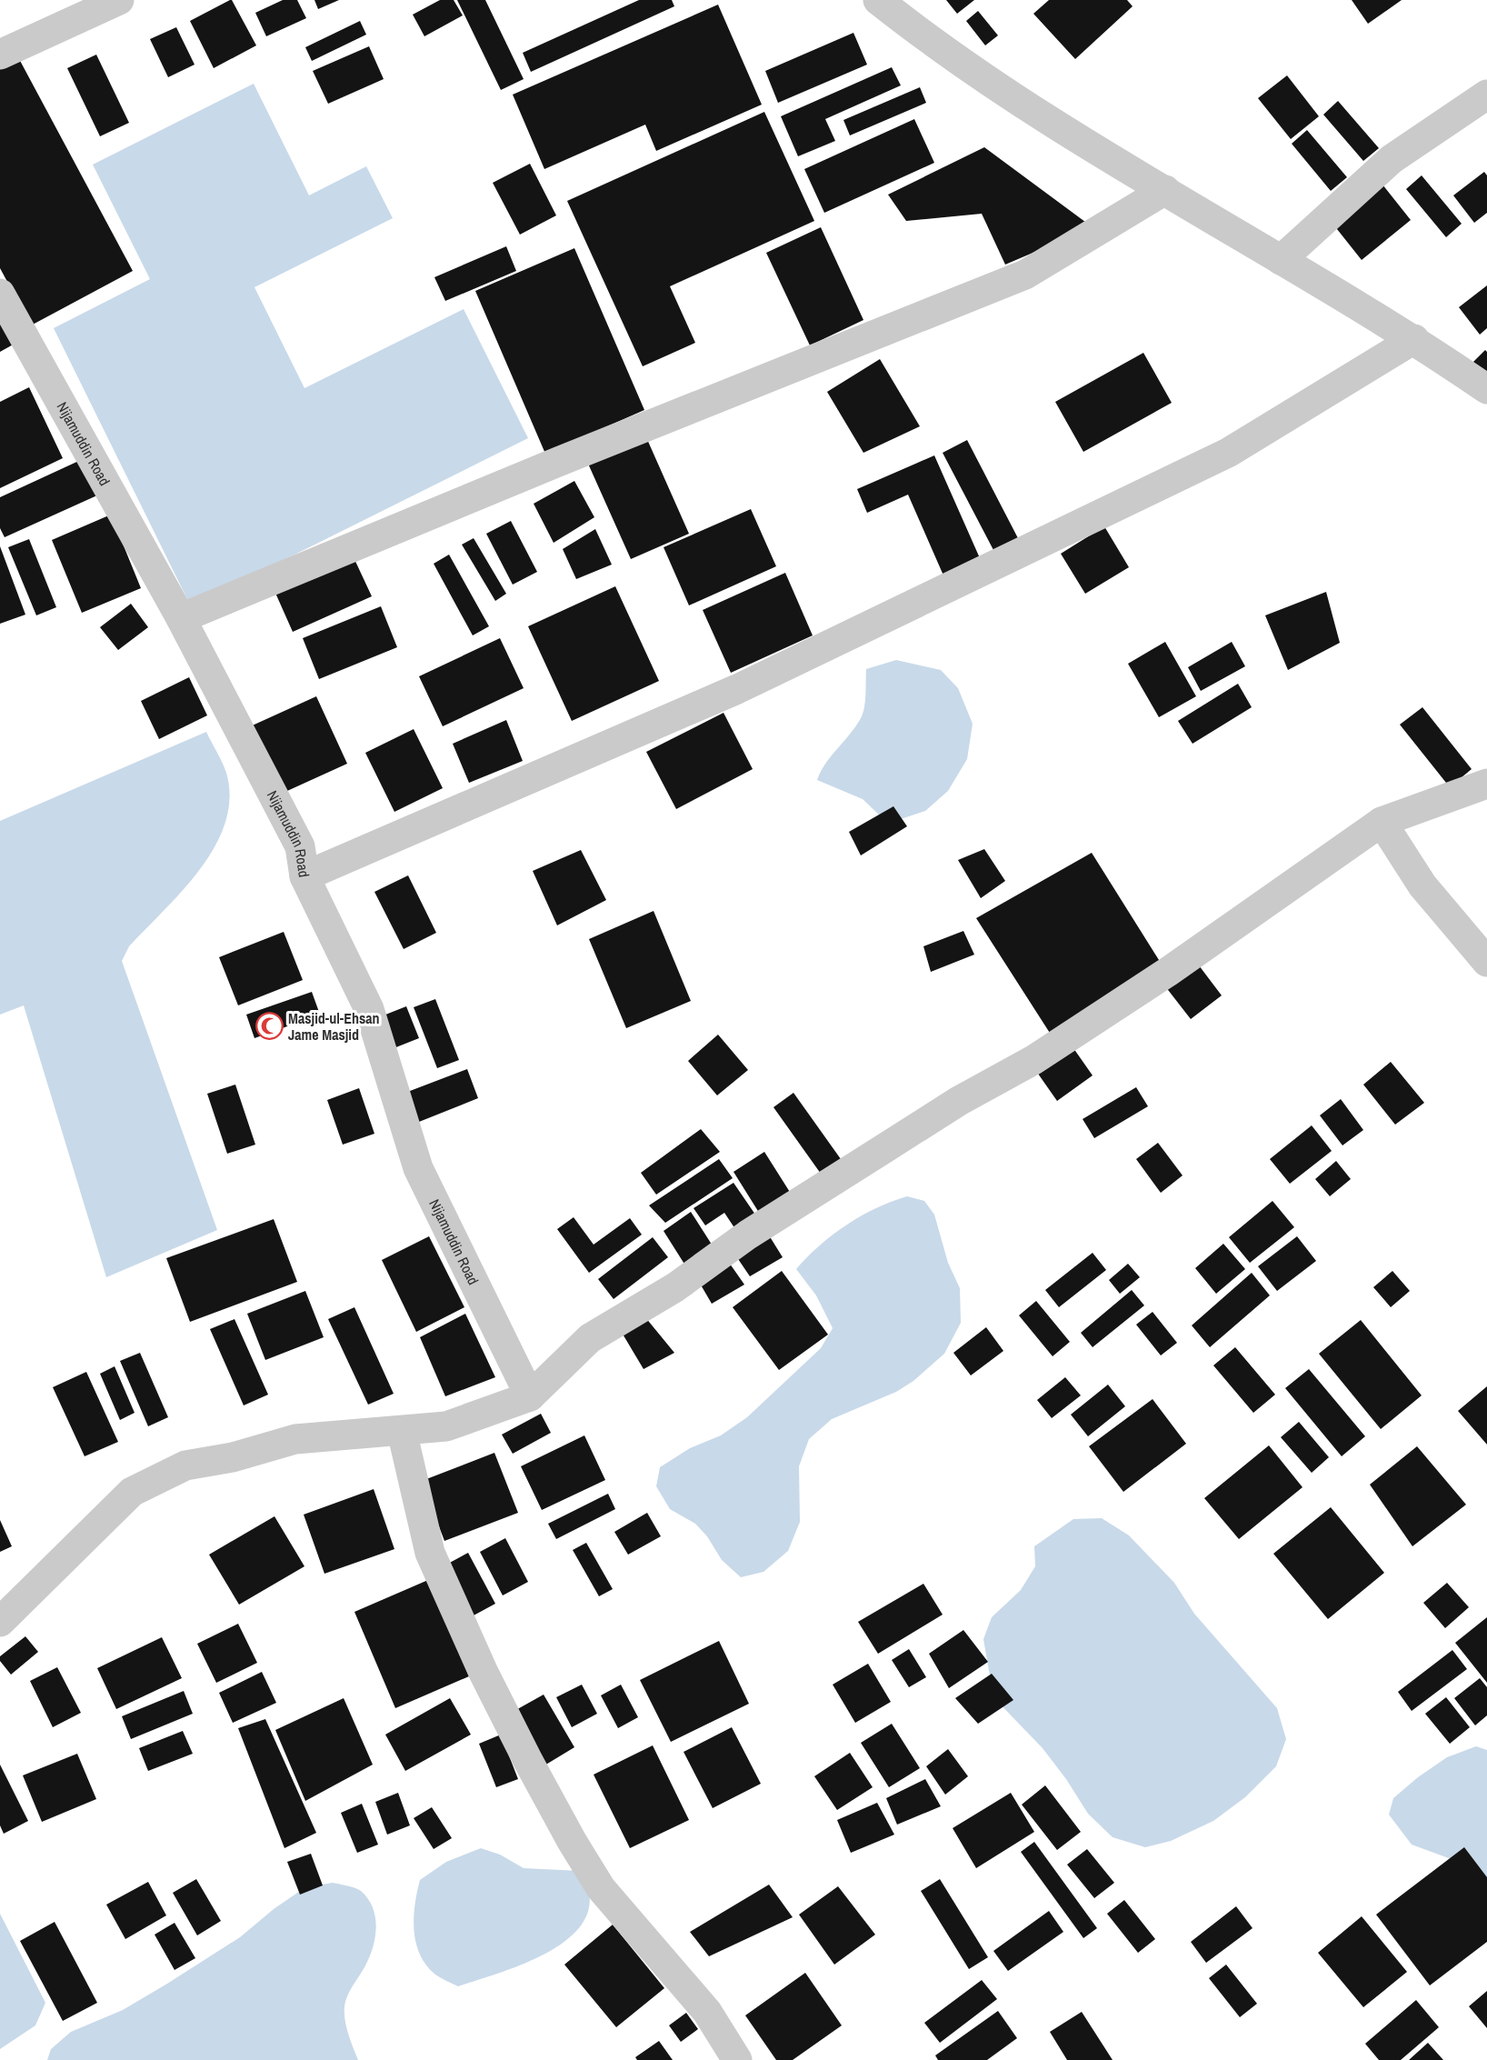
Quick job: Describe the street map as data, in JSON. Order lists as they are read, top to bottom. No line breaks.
{"streets":{"street":["Nijamuddin Road"]},"places":{"mosque":["Masjid-ul-Ehsan Jame Masjid"]}}
